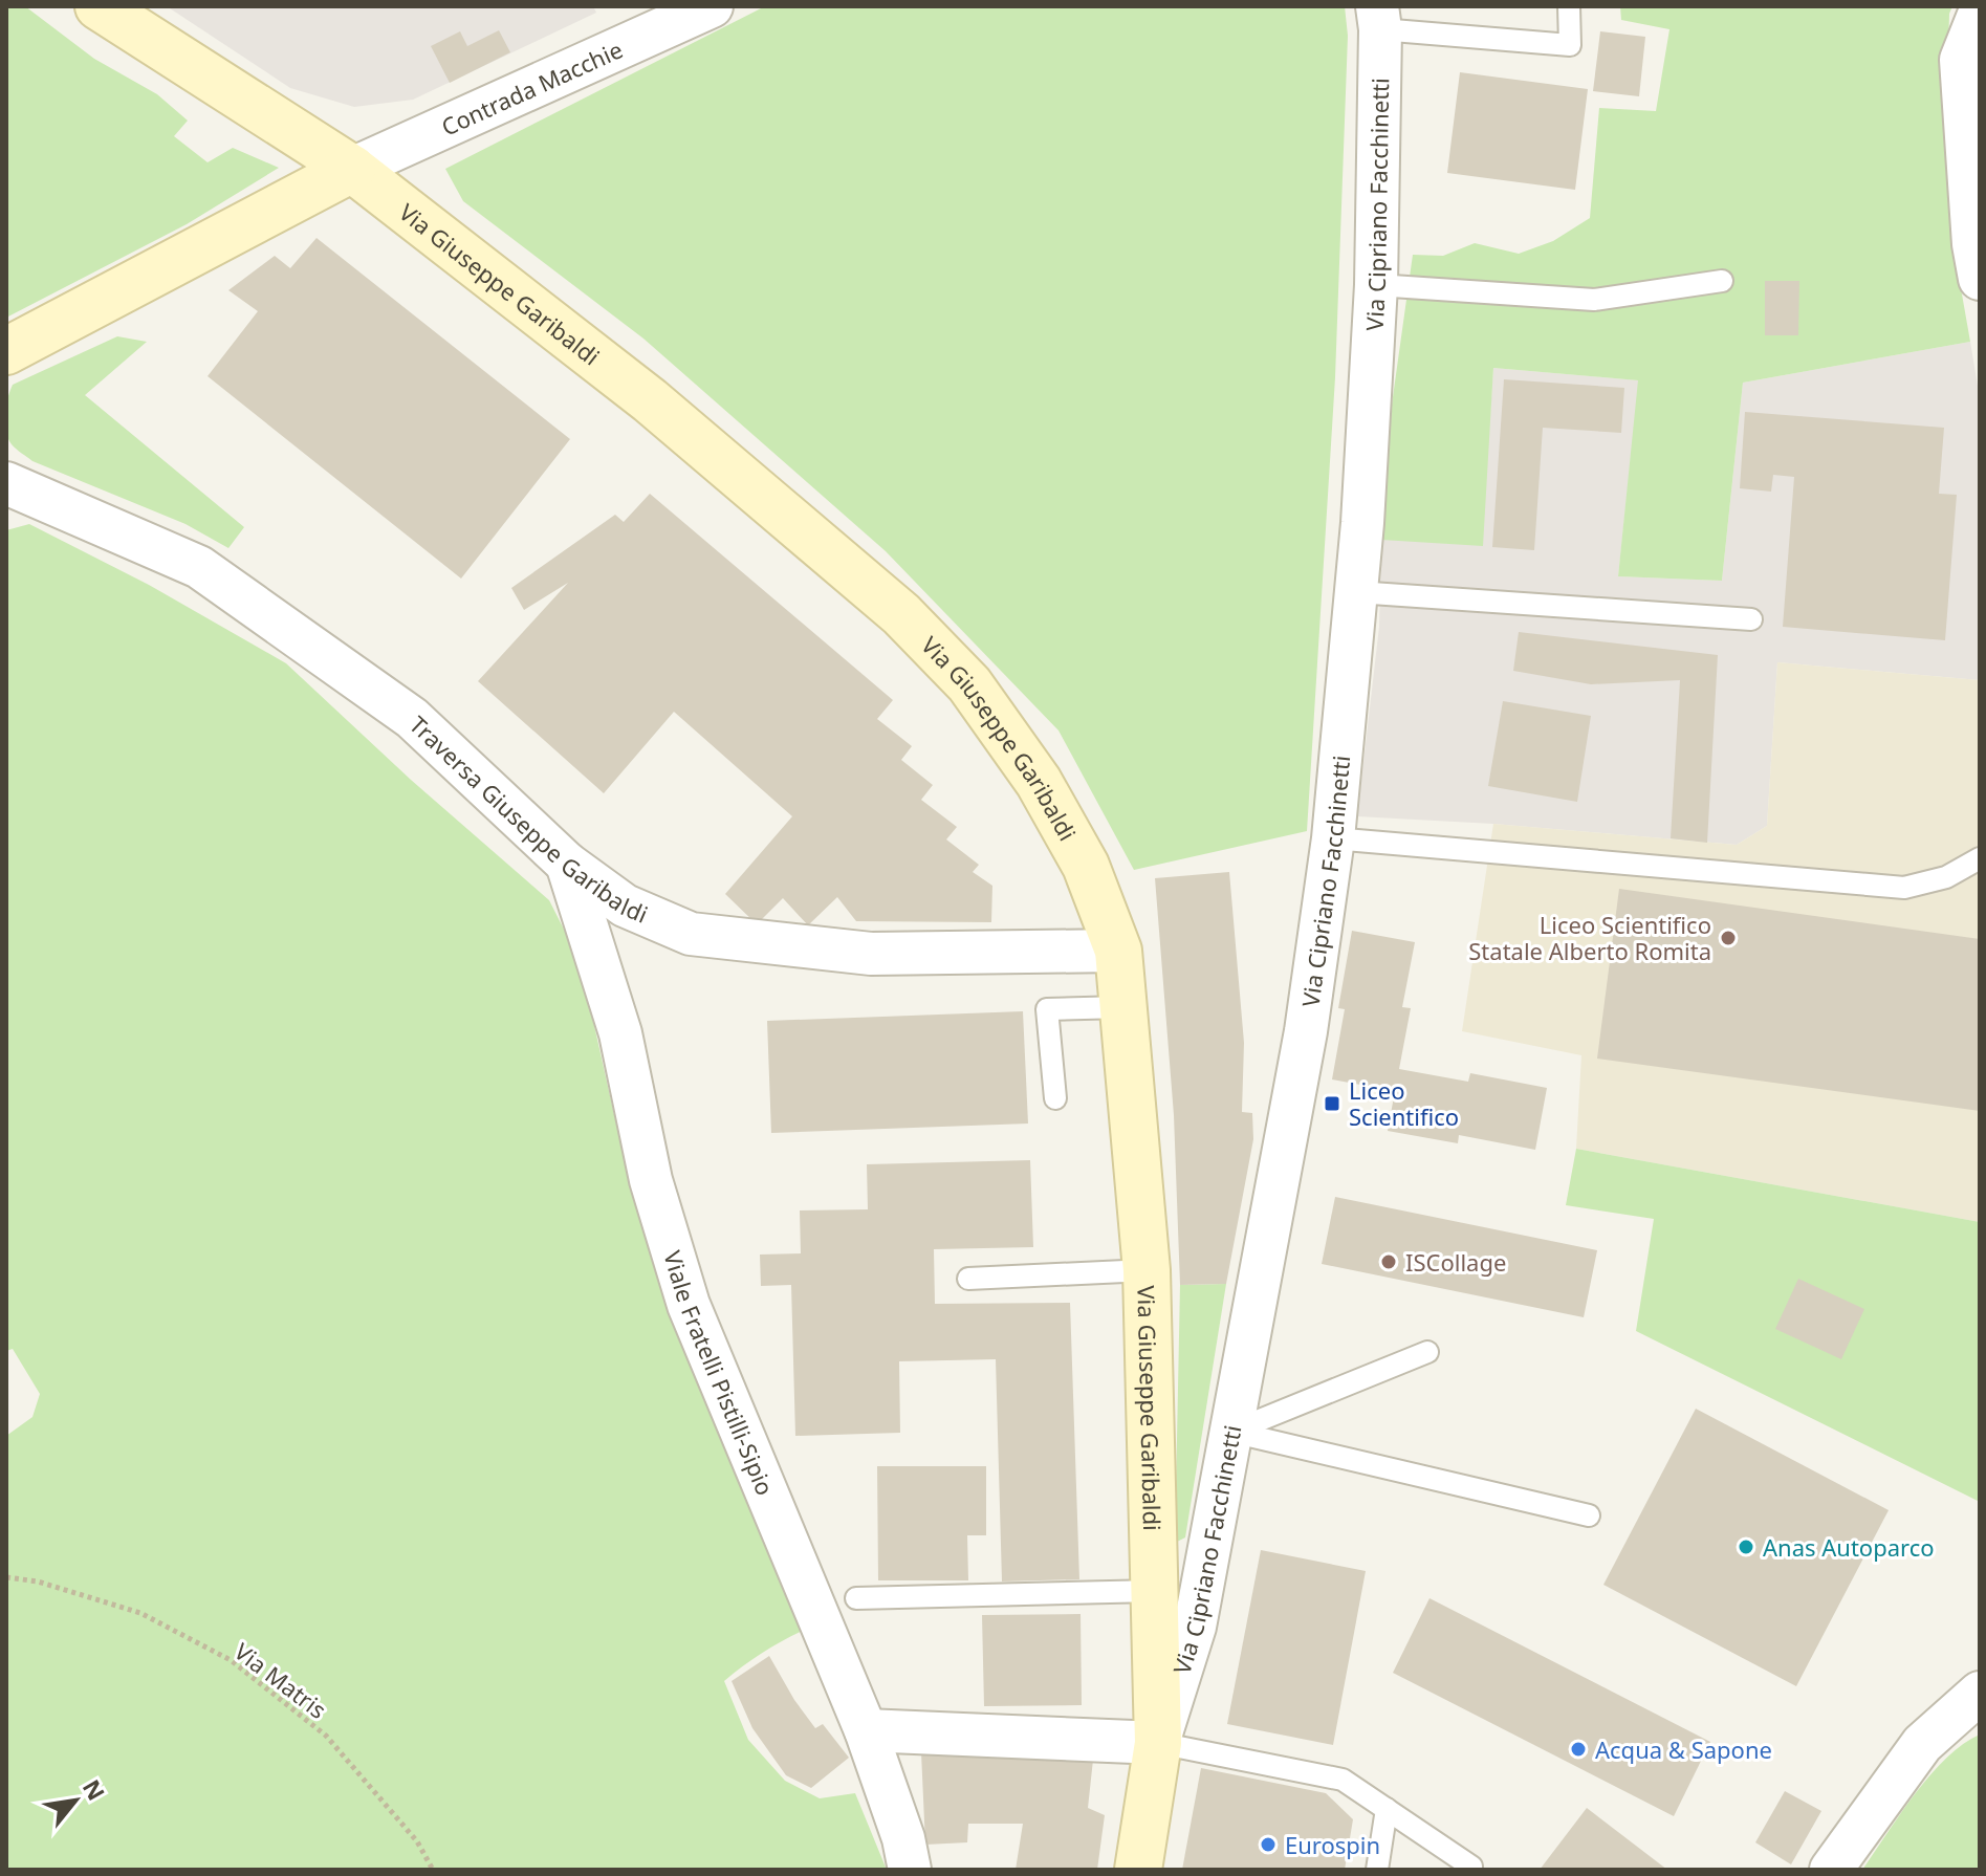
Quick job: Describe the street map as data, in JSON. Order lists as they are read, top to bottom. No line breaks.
{"streets":{"main road":["Via Giuseppe Garibaldi"],"street":["Contrada Macchie","Via Cipriano Facchinetti","Traversa Giuseppe Garibaldi","Viale Fratelli Pistilli-Sipio"],"path":["Via Matris"]},"crossings":[["Contrada Macchie","Via Giuseppe Garibaldi"],["Via Cipriano Facchinetti","Via Giuseppe Garibaldi"],["Via Giuseppe Garibaldi","Traversa Giuseppe Garibaldi"],["Traversa Giuseppe Garibaldi","Viale Fratelli Pistilli-Sipio"]],"places":{"other":["Liceo Scientifico Statale Alberto Romita","ISCollage","Anas Autoparco","Acqua & Sapone","Eurospin"],"transit":["Liceo Scientifico"]},"north":"top right"}
